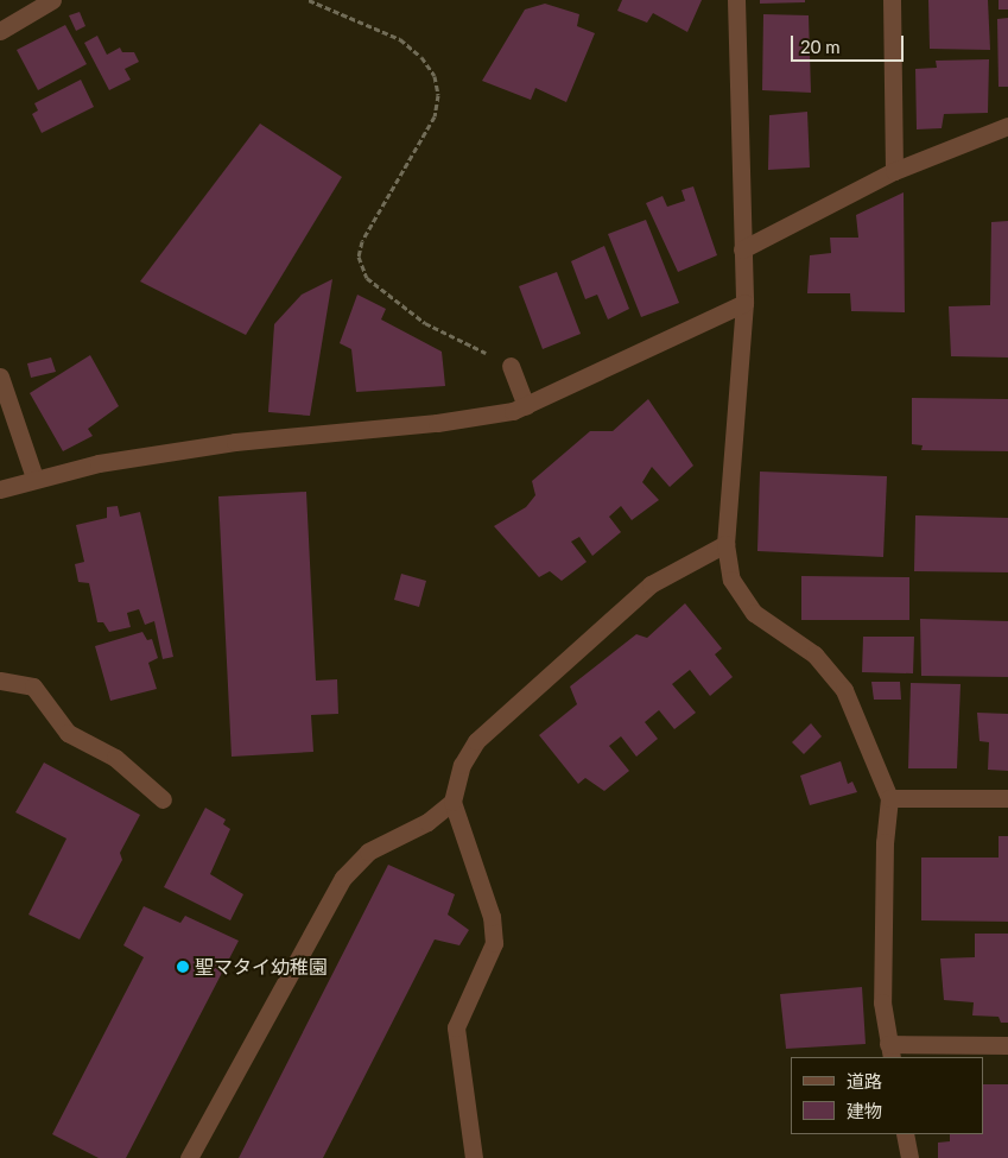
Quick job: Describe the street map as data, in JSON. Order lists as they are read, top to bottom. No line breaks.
{"places":["聖マタイ幼稚園"],"legend":["道路","建物"],"scale_bar":"20 m"}
